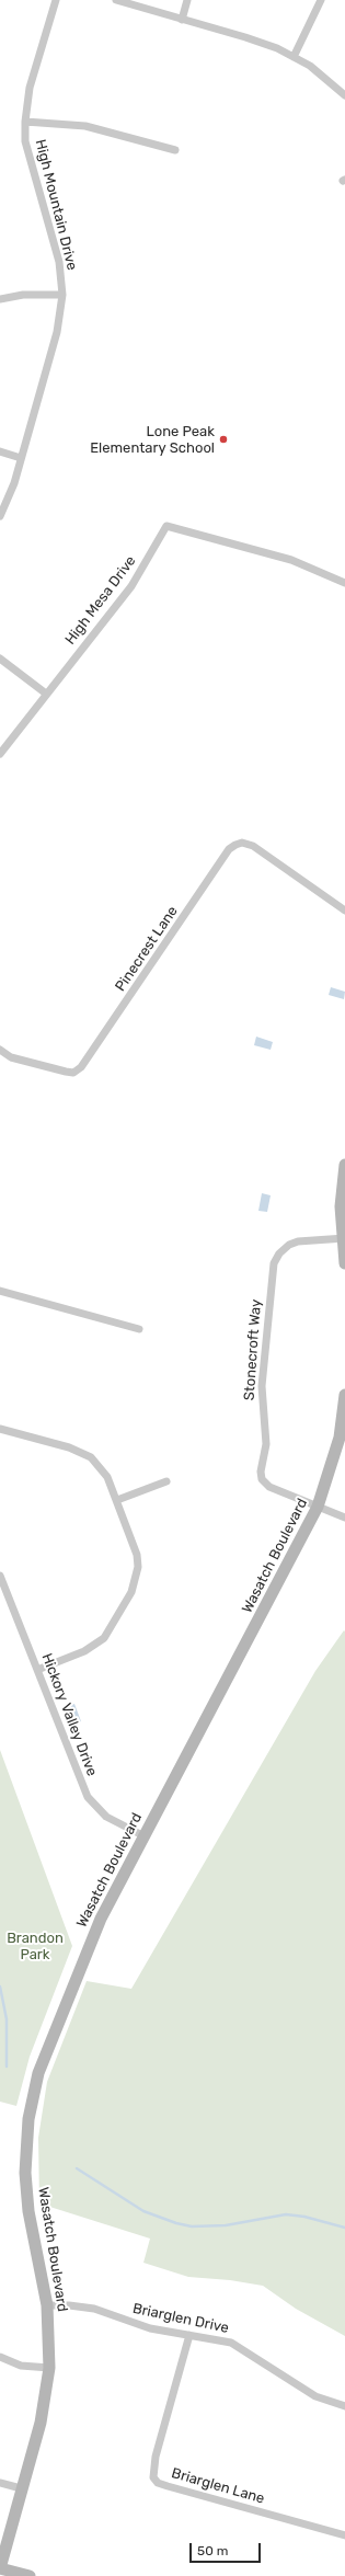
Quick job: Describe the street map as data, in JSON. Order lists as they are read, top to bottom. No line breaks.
{"streets":{"main road":["Wasatch Boulevard"],"street":["High Mountain Drive","High Mesa Drive","Pinecrest Lane","Stonecroft Way","Hickory Valley Drive","Briarglen Drive","Briarglen Lane"]},"crossings":[["Stonecroft Way","Wasatch Boulevard"],["Wasatch Boulevard","Hickory Valley Drive"],["Wasatch Boulevard","Briarglen Drive"],["Briarglen Drive","Briarglen Lane"]],"parks":["Brandon Park"],"places":["Lone Peak Elementary School"],"scale_bar":"50 m"}
